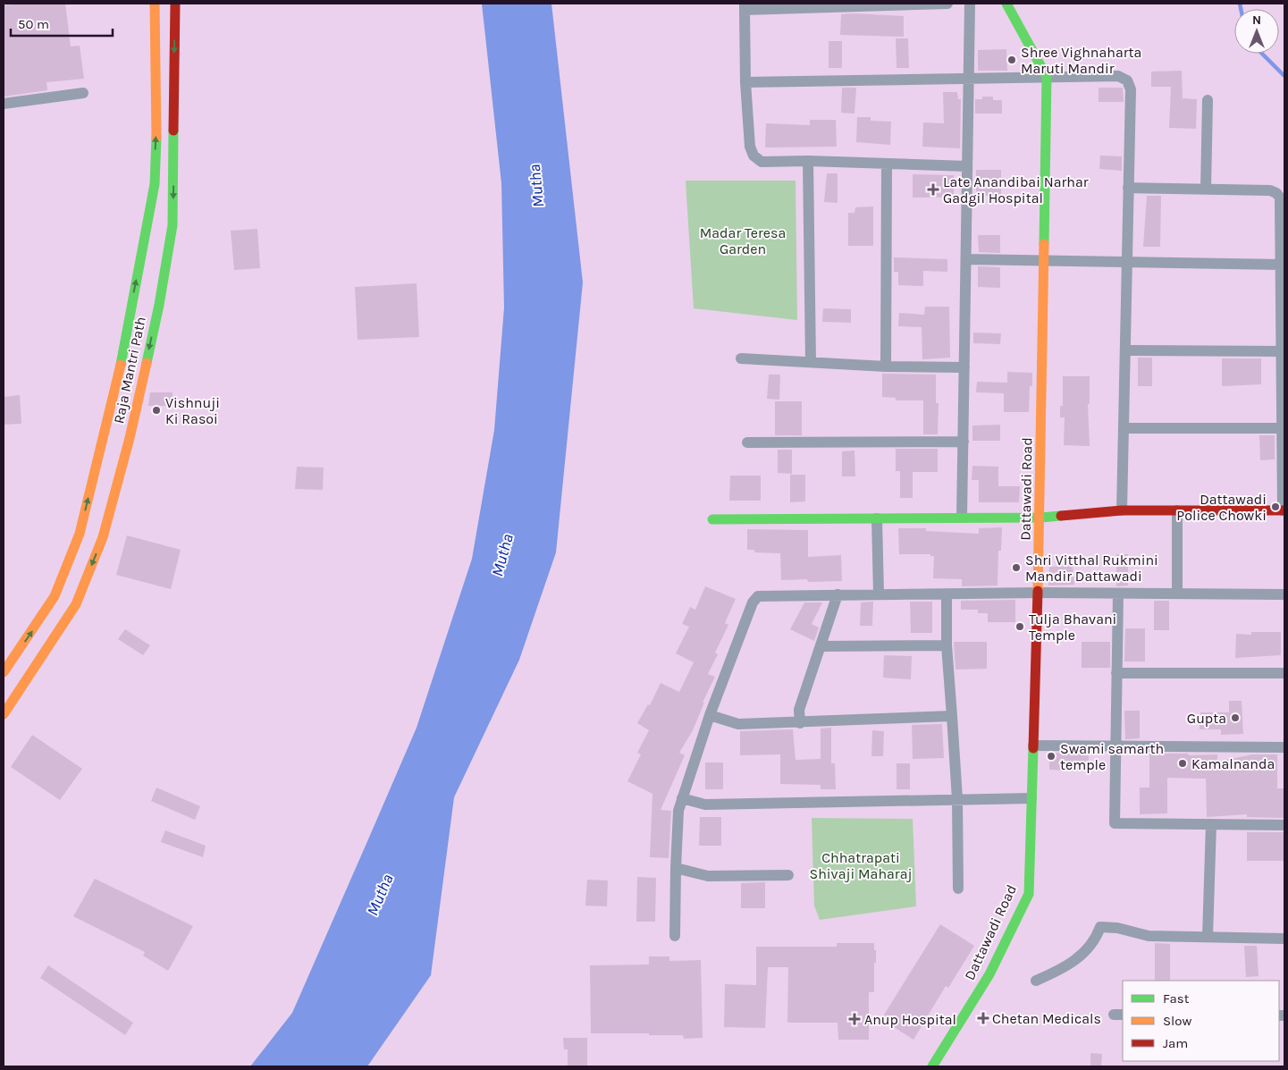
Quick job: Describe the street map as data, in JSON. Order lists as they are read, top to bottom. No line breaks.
{"streets":{"street":["Raja Mantri Path","Dattawadi Road"]},"water":["Mutha"],"parks":["Madar Teresa Garden","Chhatrapati Shivaji Maharaj"],"places":{"other":["Shree Vighnaharta Maruti Mandir","Vishnuji Ki Rasoi","Dattawadi Police Chowki","Shri Vitthal Rukmini Mandir Dattawadi","Tulja Bhavani Temple","Gupta","Swami samarth temple","Kamalnanda"],"health":["Late Anandibai Narhar Gadgil Hospital","Chetan Medicals","Anup Hospital"]},"legend":["Fast","Slow","Jam"],"scale_bar":"50 m","north":"top"}
